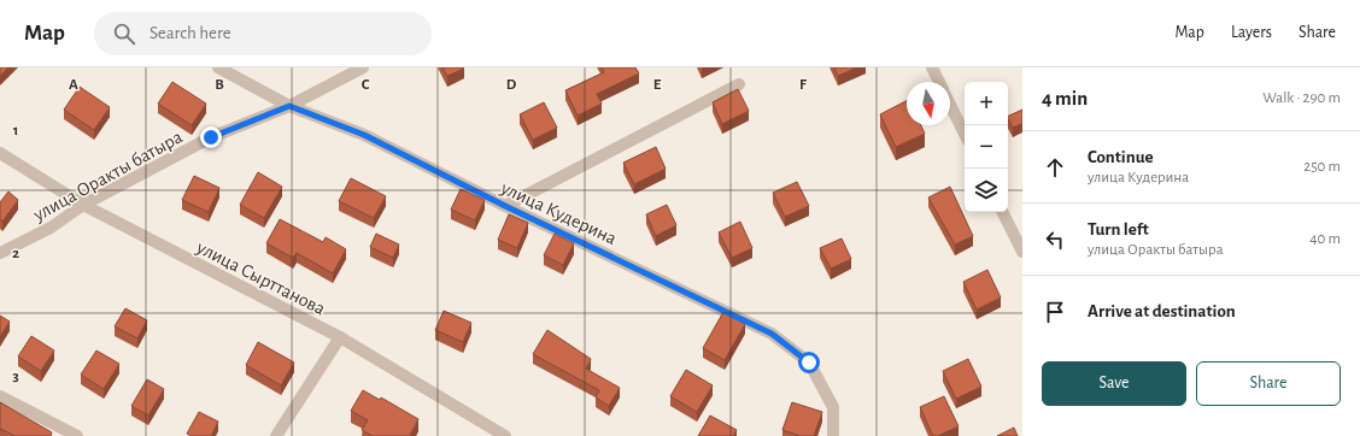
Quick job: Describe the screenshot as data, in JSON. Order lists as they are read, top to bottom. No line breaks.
{"streets":{"street":["улица Оракты батыра","улица Кудерина","улица Сырттанова"]},"crossings":[["улица Оракты батыра","улица Кудерина"],["улица Оракты батыра","улица Сырттанова"]],"north":"bottom","page":{"header":"Map","search":"Search here","nav":["Map","Layers","Share"],"heading":["4 min","Walk · 290 m"],"map_buttons":["+","−"],"list":[["Continue","улица Кудерина","250 m"],["Turn left","улица Оракты батыра","40 m"],"Arrive at destination"],"buttons":["Save","Share"]},"grid":{"columns":["A","B","C","D","E","F"],"rows":["1","2","3"]}}
